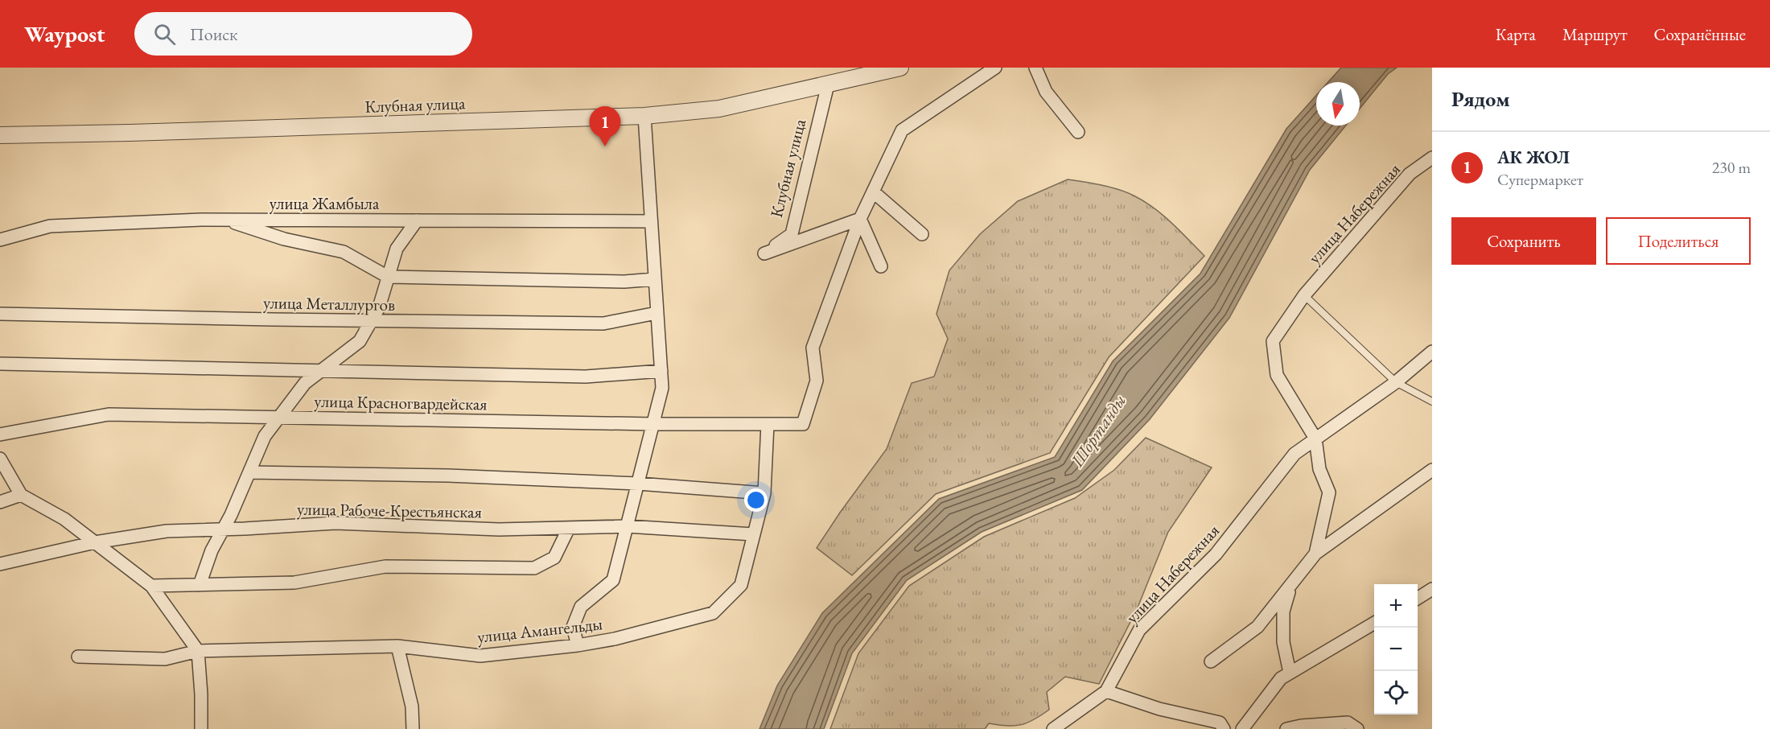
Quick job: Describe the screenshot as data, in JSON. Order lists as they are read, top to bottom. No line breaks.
{"streets":{"street":["Клубная улица","улица Жамбыла","улица Набережная","улица Металлургов","улица Красногвардейская","улица Рабоче-Крестьянская","улица Амангельды"]},"crossings":[["Клубная улица","улица Красногвардейская"],["улица Красногвардейская","улица Амангельды"],["улица Рабоче-Крестьянская","улица Амангельды"]],"water":["Шортанды"],"north":"bottom","page":{"header":"Waypost","search":"Поиск","nav":["Карта","Маршрут","Сохранённые"],"heading":"Рядом","pins":"1","list":[{"mark":"1","name":"АК ЖОЛ","note":"Супермаркет","value":"230 m"}],"buttons":["Сохранить","Поделиться"],"map_buttons":["+","−"]}}
